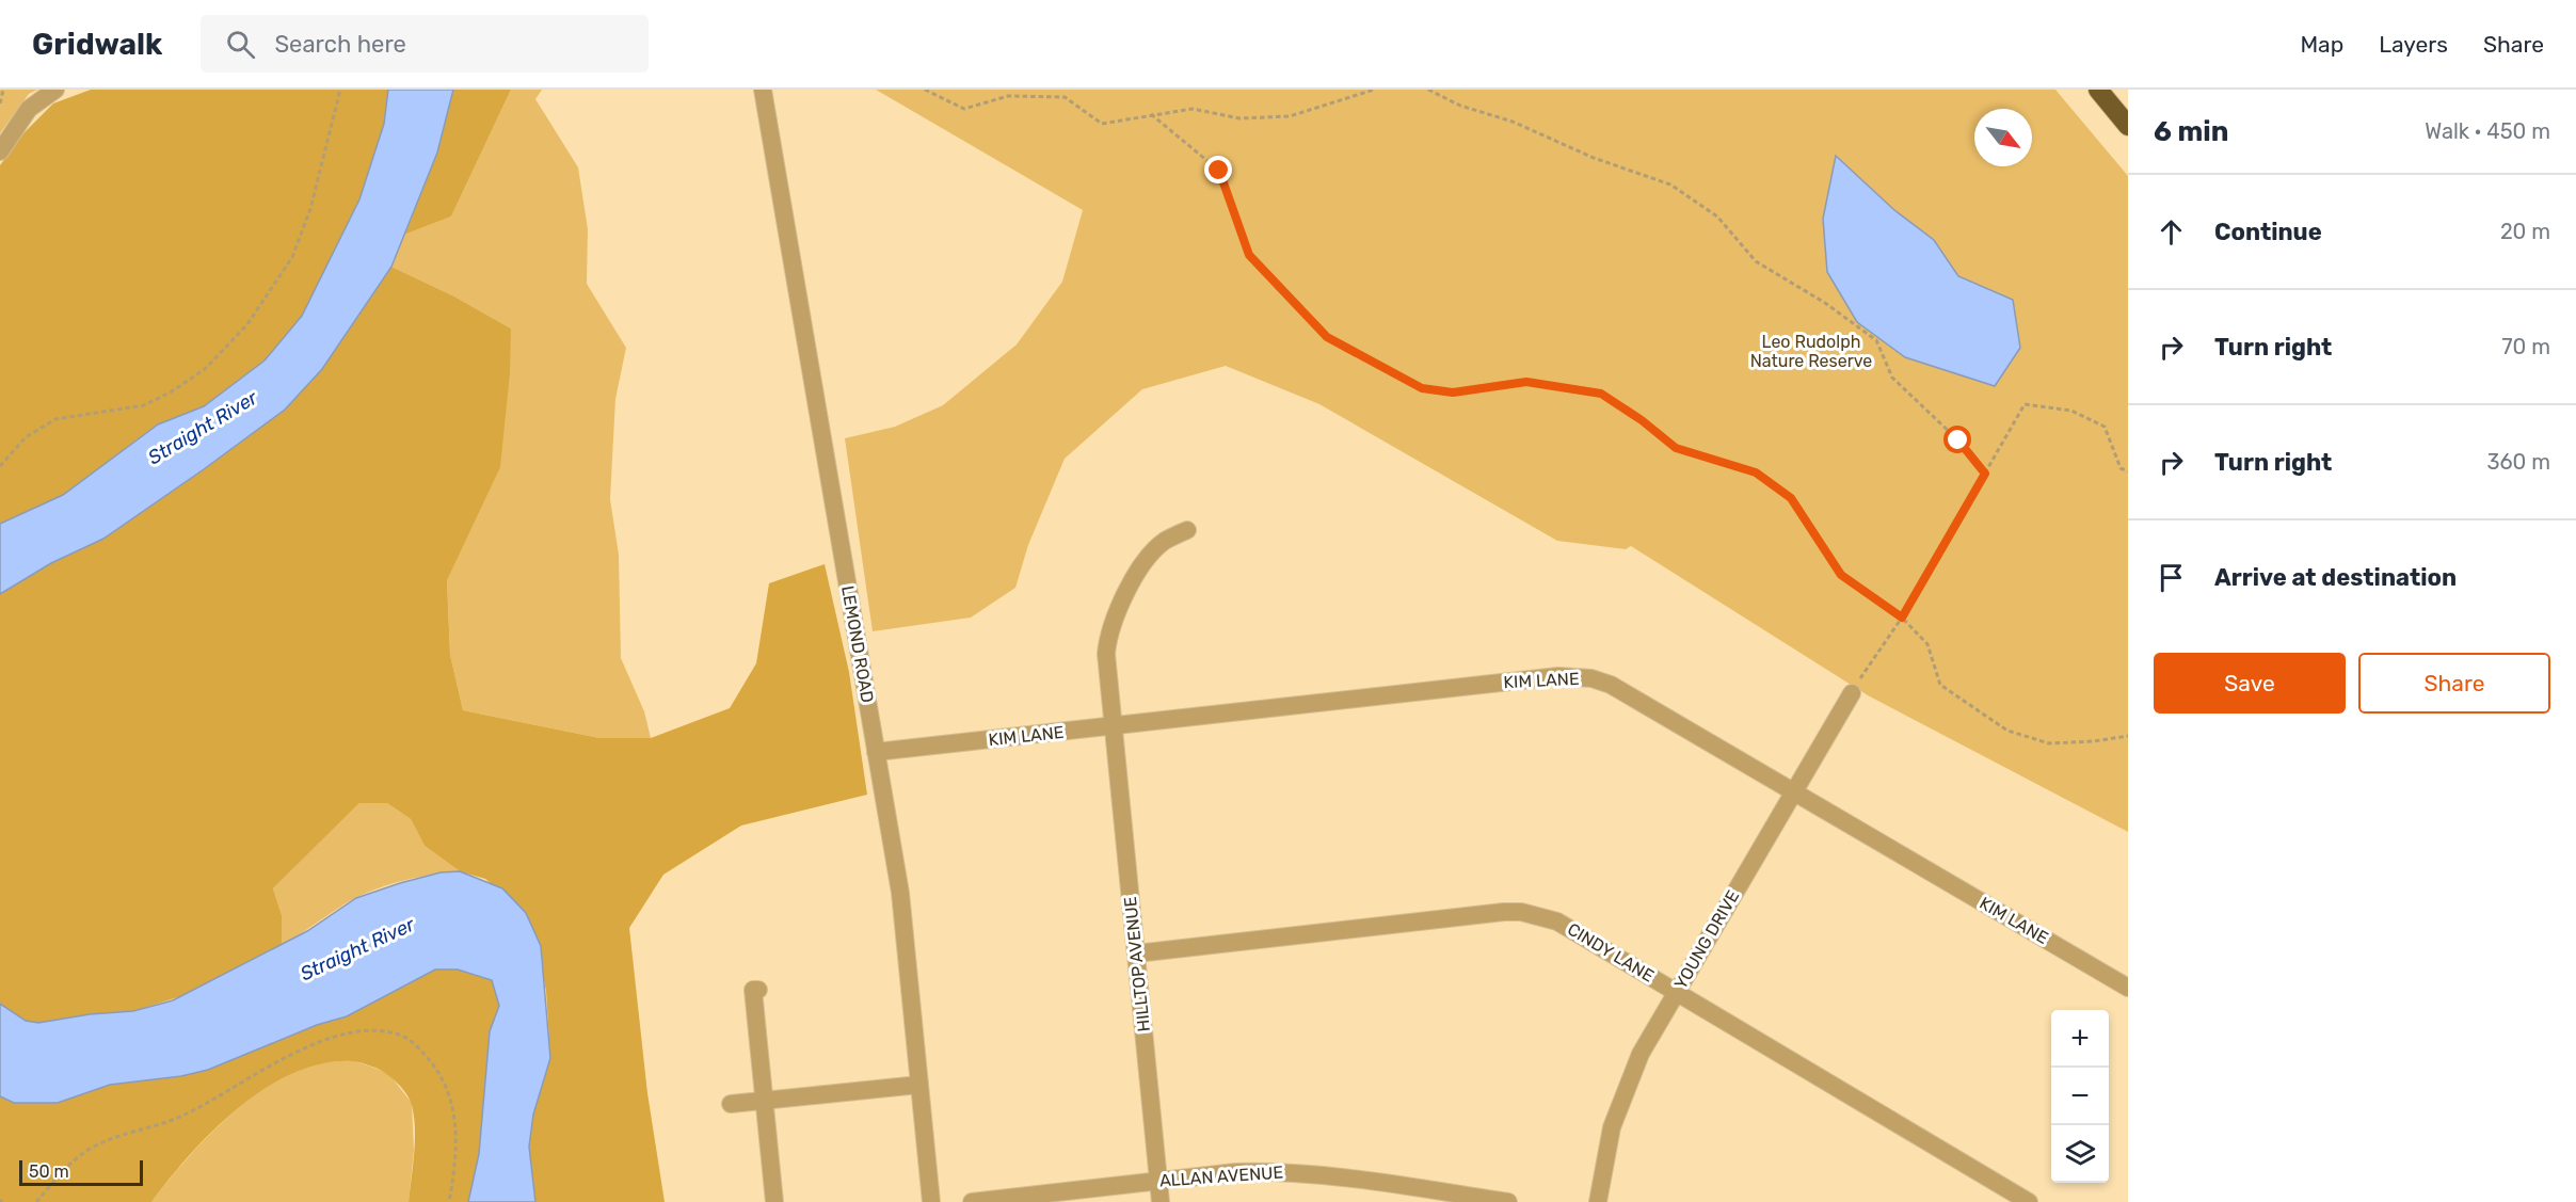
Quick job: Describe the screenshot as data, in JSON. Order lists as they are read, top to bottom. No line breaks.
{"streets":{"street":["LEMOND ROAD","KIM LANE","YOUNG DRIVE","CINDY LANE","HILLTOP AVENUE","ALLAN AVENUE"]},"crossings":[["LEMOND ROAD","KIM LANE"],["KIM LANE","YOUNG DRIVE"],["KIM LANE","HILLTOP AVENUE"],["YOUNG DRIVE","CINDY LANE"],["CINDY LANE","HILLTOP AVENUE"],["HILLTOP AVENUE","ALLAN AVENUE"]],"water":["Straight River"],"parks":["Leo Rudolph Nature Reserve"],"scale_bar":"50 m","north":"bottom right","page":{"header":"Gridwalk","search":"Search here","nav":["Map","Layers","Share"],"heading":["6 min","Walk · 450 m"],"list":[["Continue","20 m"],["Turn right","70 m"],["Turn right","360 m"],"Arrive at destination"],"buttons":["Save","Share"],"map_buttons":["+","−"],"scale":"50 m"}}
